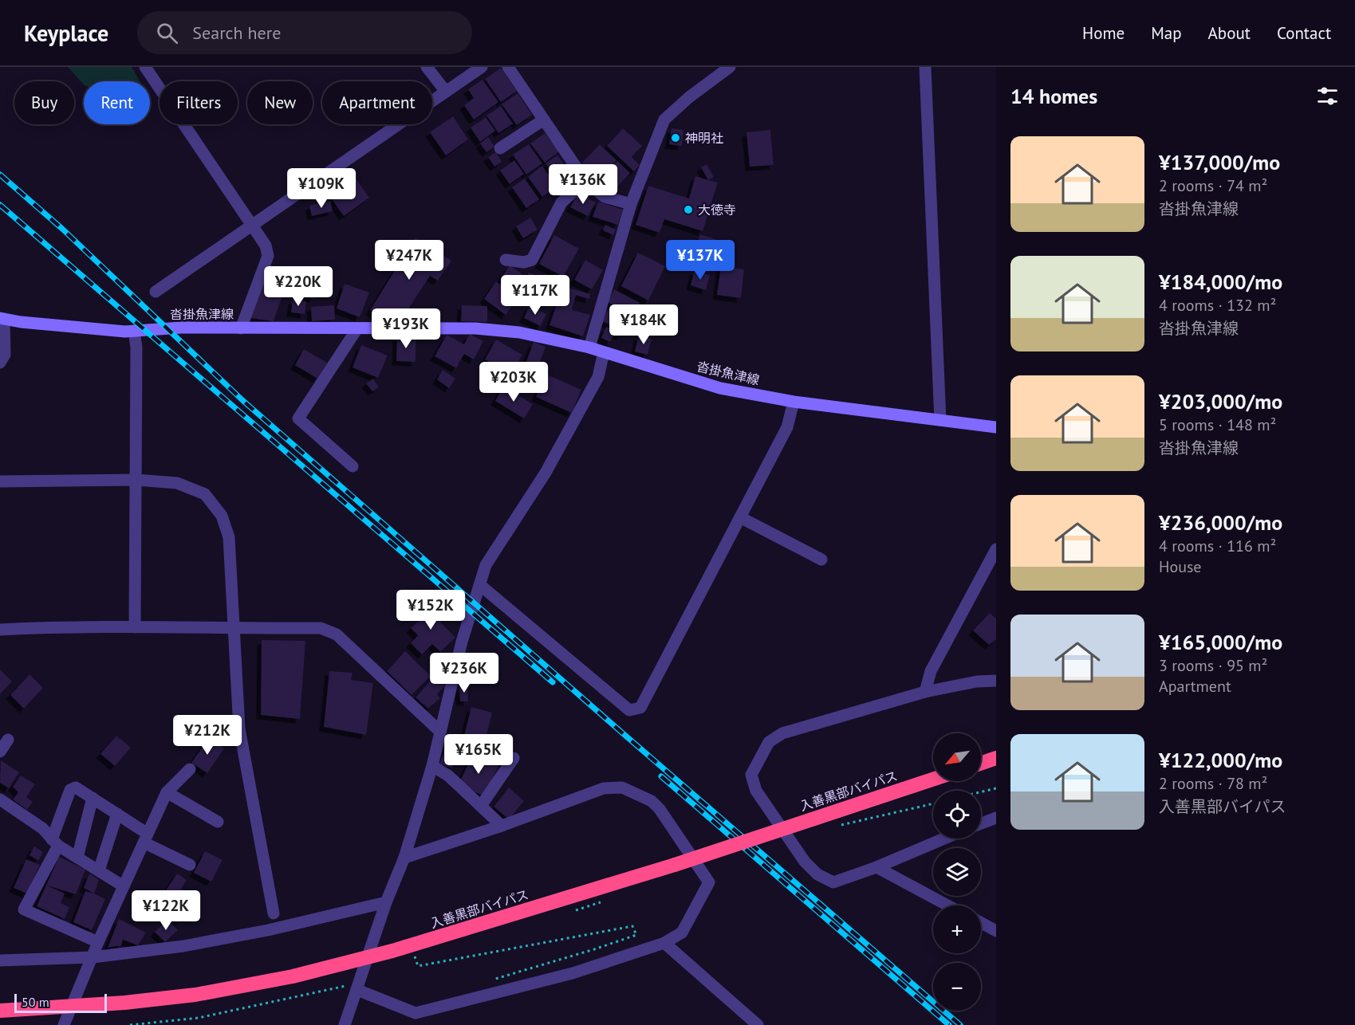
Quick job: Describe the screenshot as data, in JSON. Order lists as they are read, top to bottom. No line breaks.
{"streets":{"highway":["入善黒部バイパス"],"main road":["沓掛魚津線"]},"places":["神明社","大徳寺"],"scale_bar":"50 m","north":"bottom left","page":{"header":"Keyplace","search":"Search here","nav":["Home","Map","About","Contact"],"heading":"14 homes","chip":["Buy","Rent","Filters","New","Apartment"],"list":[{"name":"¥137,000/mo","note":"2 rooms · 74 m² · 沓掛魚津線"},{"name":"¥184,000/mo","note":"4 rooms · 132 m² · 沓掛魚津線"},{"name":"¥203,000/mo","note":"5 rooms · 148 m² · 沓掛魚津線"},{"name":"¥236,000/mo","note":"4 rooms · 116 m² · House"},{"name":"¥165,000/mo","note":"3 rooms · 95 m² · Apartment"},{"name":"¥122,000/mo","note":"2 rooms · 78 m² · 入善黒部バイパス"}],"price":["¥136K","¥109K","¥247K","¥137K","¥220K","¥117K","¥184K","¥193K","¥203K","¥152K","¥236K","¥212K","¥165K","¥122K"],"map_buttons":["+","−"],"scale":"50 m"}}
